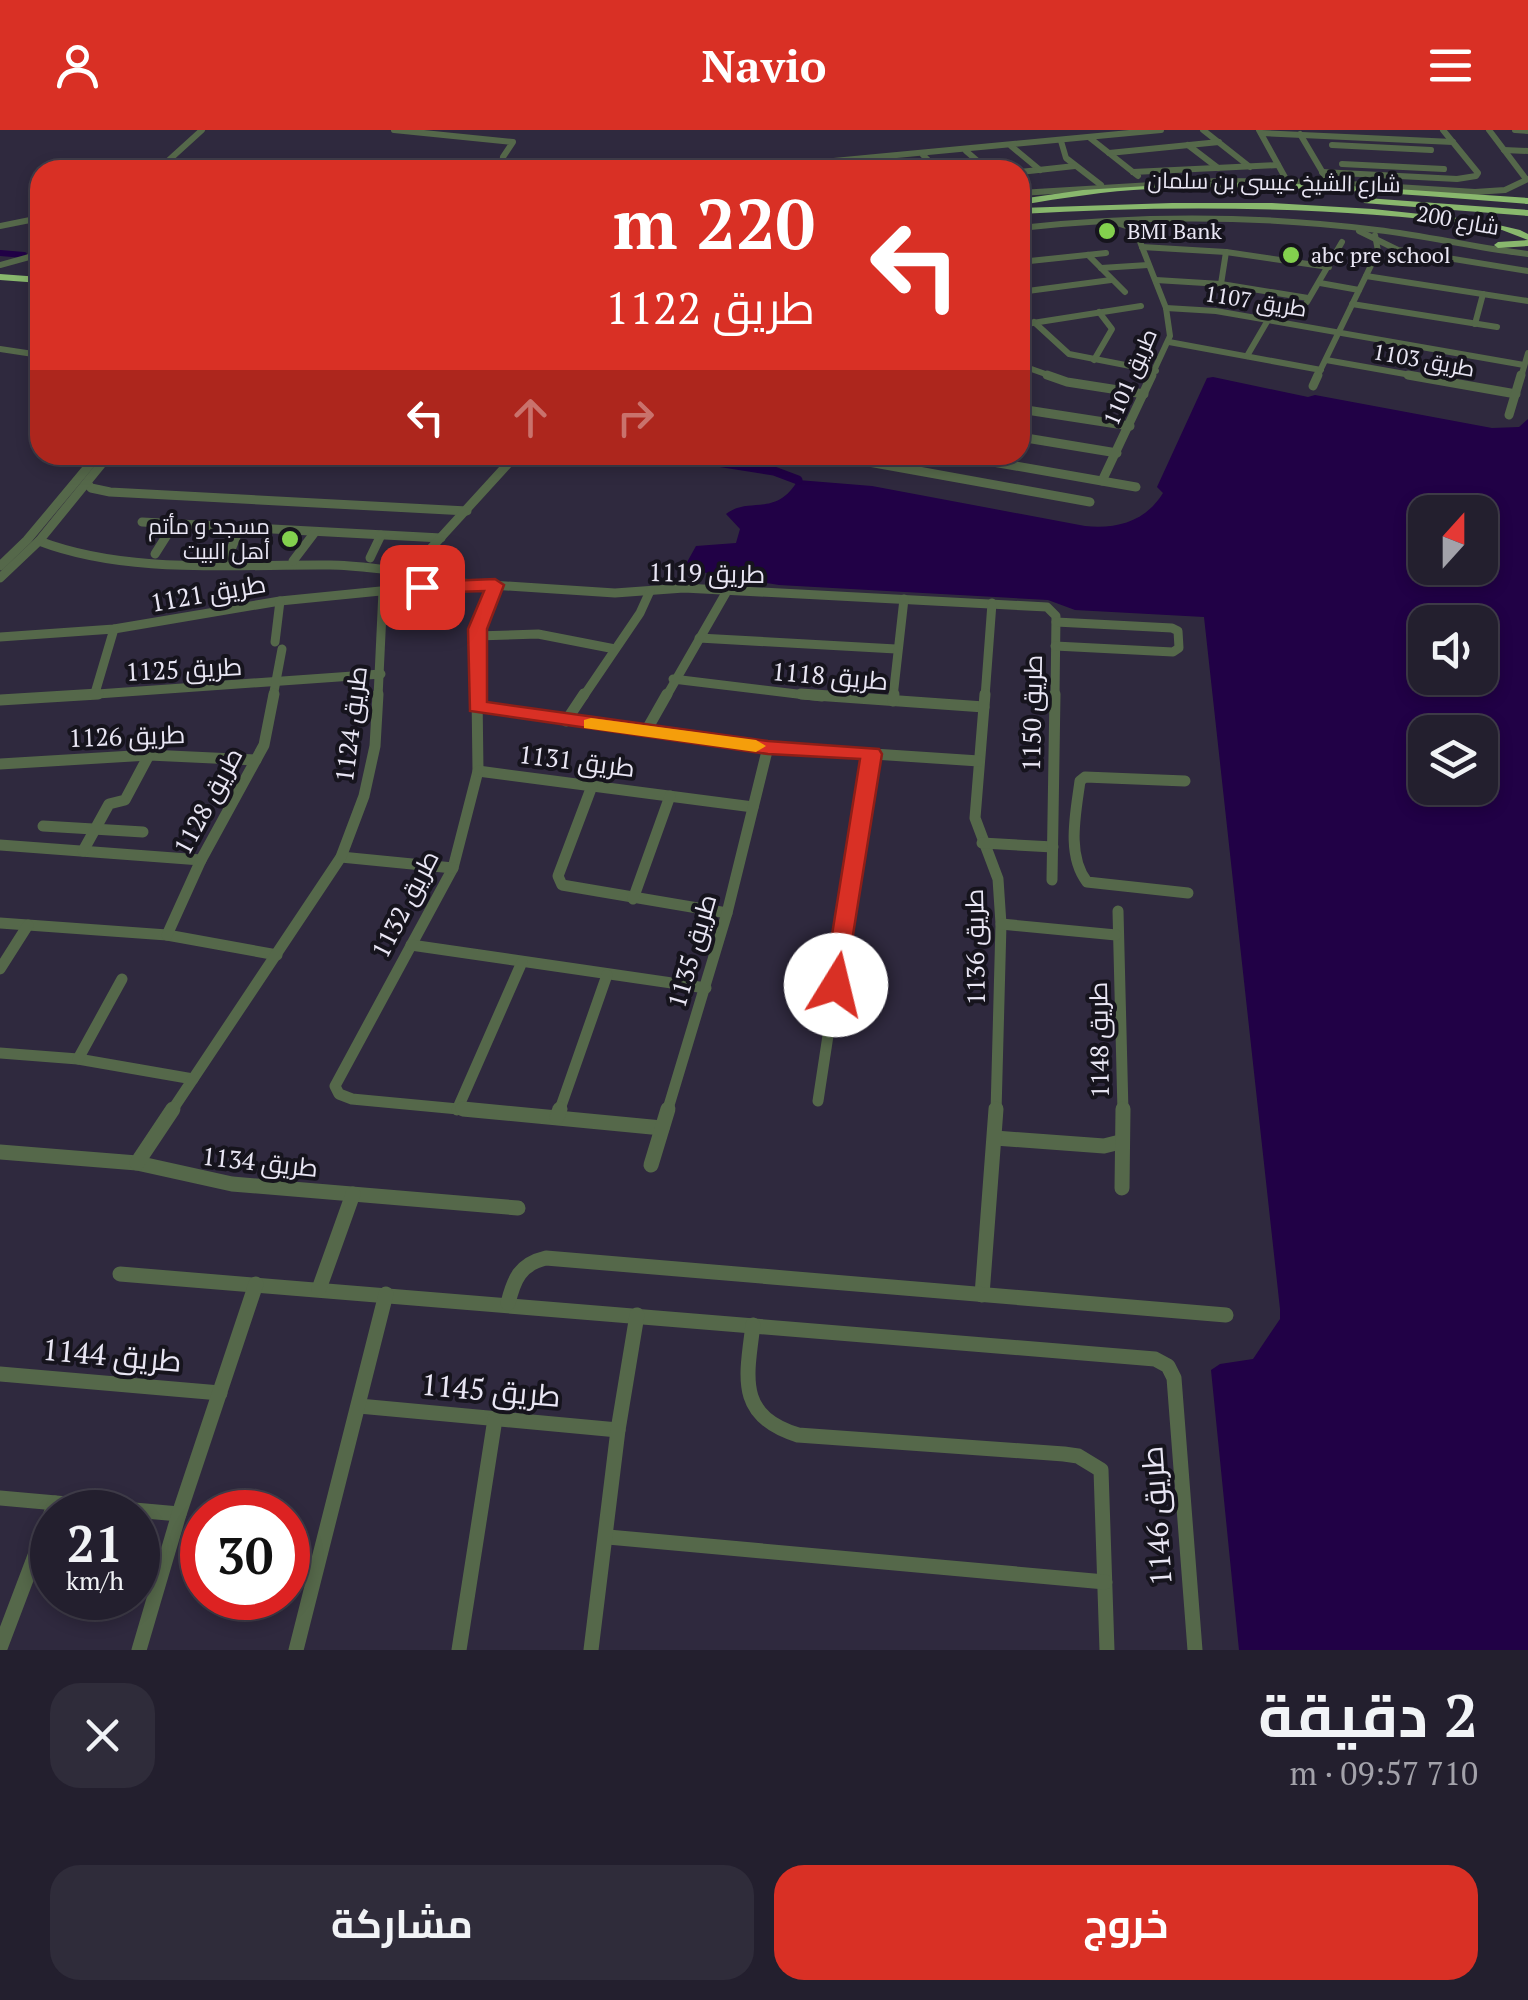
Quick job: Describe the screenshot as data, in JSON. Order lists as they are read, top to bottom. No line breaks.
{"streets":{"highway":["شارع الشيخ عيسى بن سلمان"],"street":["شارع 200","طريق 1107","طريق 1103","طريق 1101","طريق 1119","طريق 1121","طريق 1125","طريق 1118","طريق 1150","طريق 1124","طريق 1126","طريق 1131","طريق 1128","طريق 1132","طريق 1136","طريق 1135","طريق 1148","طريق 1134","طريق 1144","طريق 1145","طريق 1146"]},"crossings":[["شارع 200","طريق 1103"],["طريق 1107","طريق 1103"],["طريق 1107","طريق 1101"],["طريق 1119","طريق 1121"],["طريق 1119","طريق 1150"],["طريق 1119","طريق 1136"],["طريق 1121","طريق 1125"],["طريق 1121","طريق 1124"],["طريق 1121","طريق 1128"],["طريق 1125","طريق 1124"],["طريق 1125","طريق 1128"],["طريق 1118","طريق 1136"],["طريق 1150","طريق 1136"],["طريق 1124","طريق 1134"],["طريق 1126","طريق 1128"],["طريق 1131","طريق 1132"],["طريق 1131","طريق 1135"]],"places":["BMI Bank","abc pre school","مسجد و مأتم أهل البيت"],"north":"top","page":{"header":"Navio","turn":["220 m","طريق 1122"],"speed":"21 km/h","limit":"30","heading":["2 دقيقة","710 m · 09:57"],"buttons":["خروج","مشاركة"]}}
